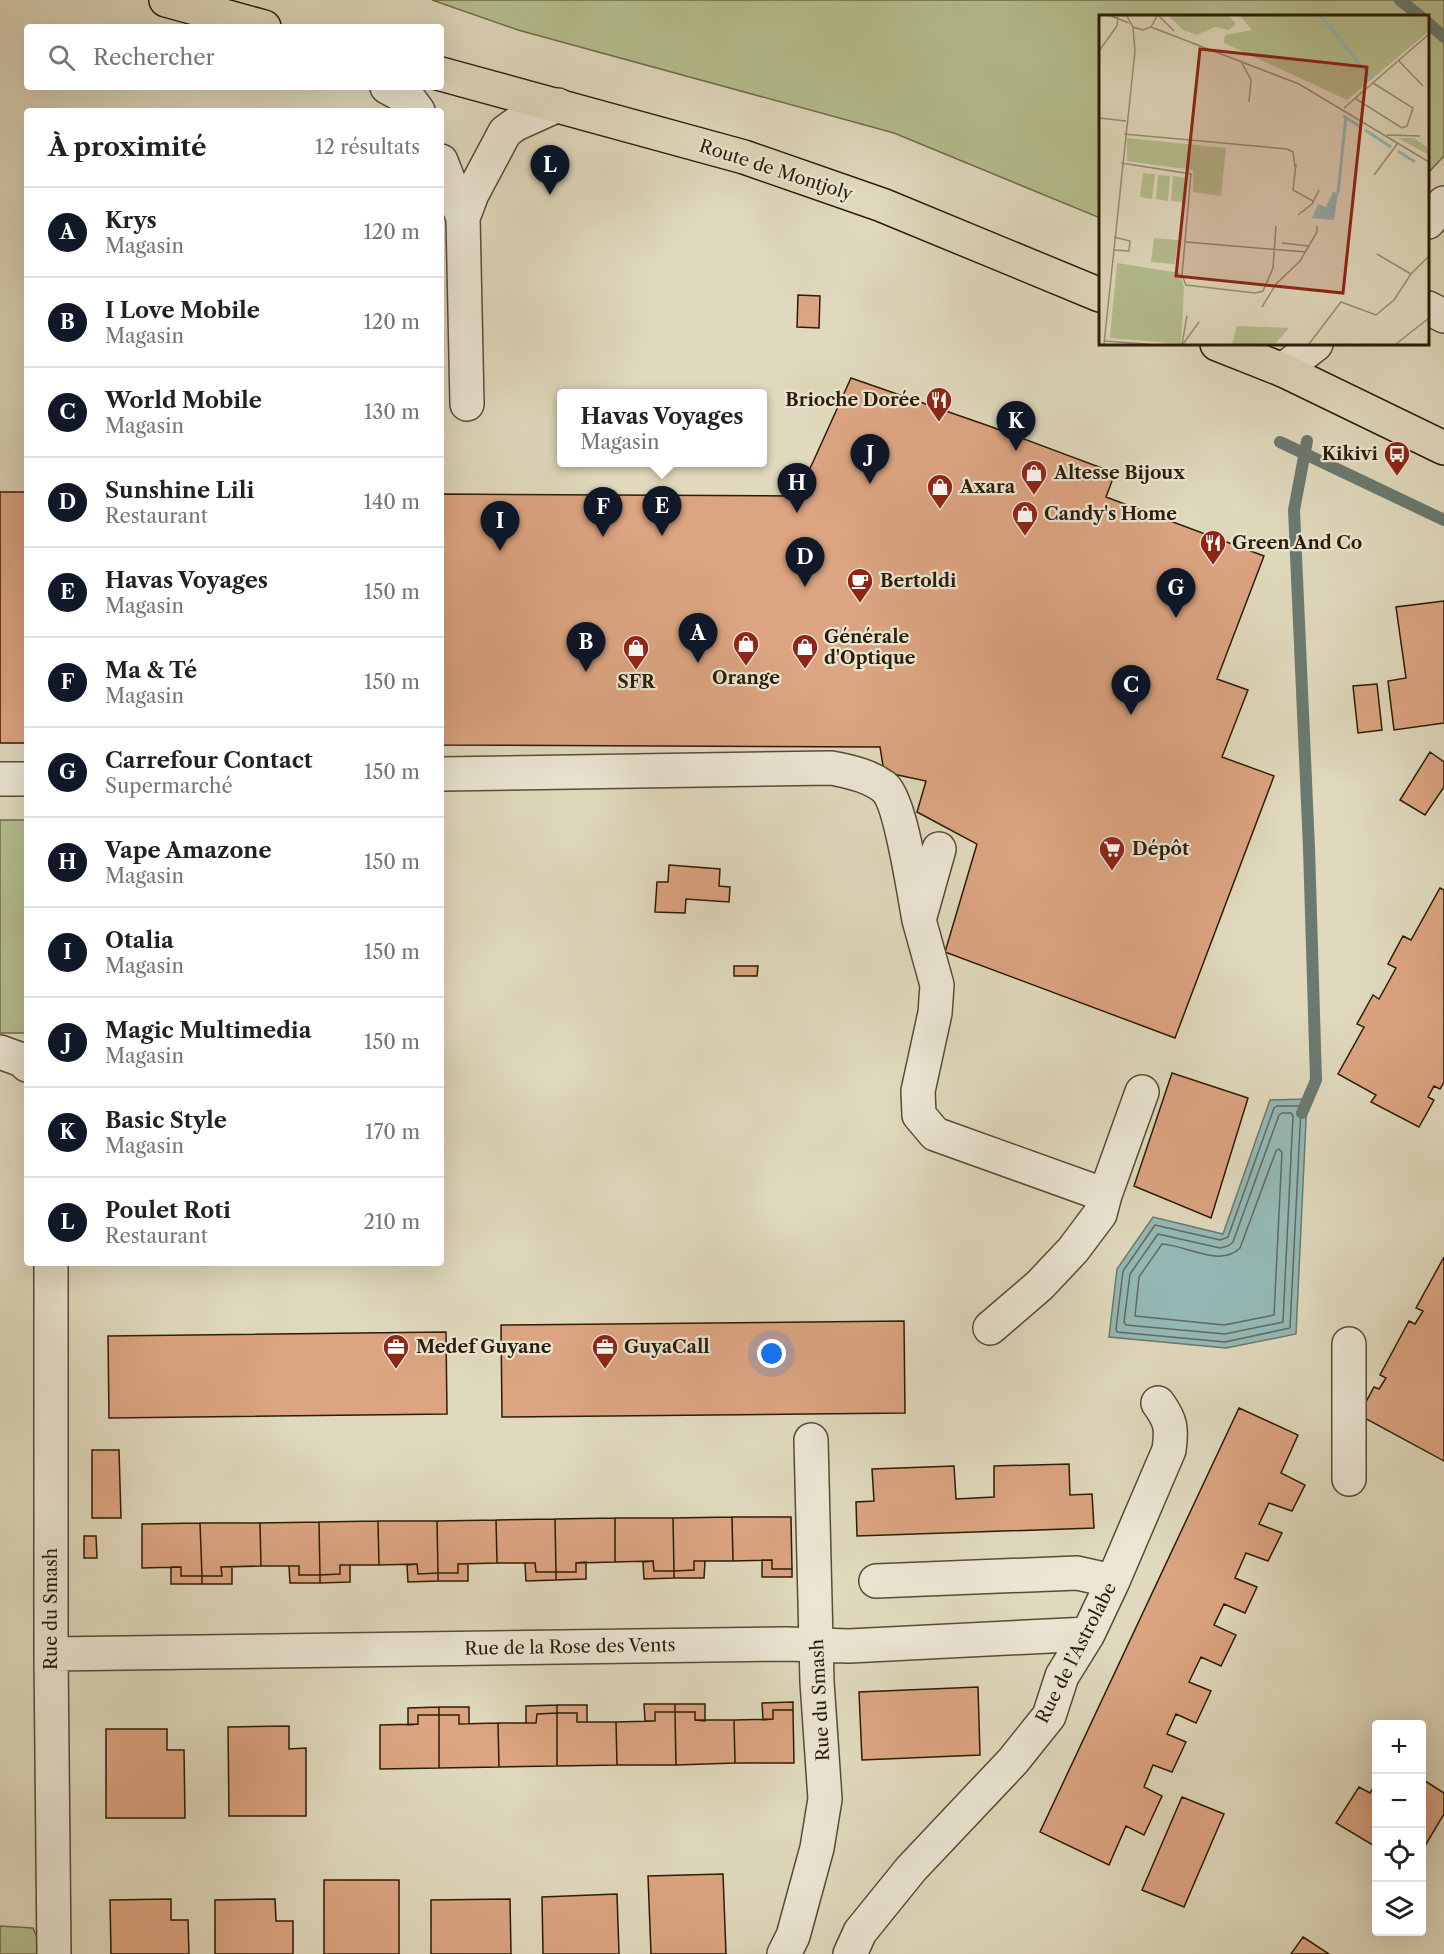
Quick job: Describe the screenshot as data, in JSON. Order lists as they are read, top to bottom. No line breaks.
{"streets":{"main road":["Route de Montjoly"],"street":["Rue du Smash","Rue de la Rose des Vents","Rue de l’Astrolabe"]},"crossings":[["Rue du Smash","Rue de la Rose des Vents"],["Rue de la Rose des Vents","Rue de l’Astrolabe"]],"places":{"restaurant":["Brioche Dorée","Green And Co"],"bus stop":["Kikivi"],"shop":["Altesse Bijoux","Axara","Candy's Home","Orange","Générale d'Optique","SFR"],"cafe":["Bertoldi"],"supermarket":["Dépôt"],"office":["Medef Guyane","GuyaCall"]},"page":{"search":"Rechercher","heading":["À proximité","12 résultats"],"pins":["L","K","J","H","E","F","I","D","G","A","B","C"],"list":[{"mark":"A","name":"Krys","note":"Magasin","value":"120 m"},{"mark":"B","name":"I Love Mobile","note":"Magasin","value":"120 m"},{"mark":"C","name":"World Mobile","note":"Magasin","value":"130 m"},{"mark":"D","name":"Sunshine Lili","note":"Restaurant","value":"140 m"},{"mark":"E","name":"Havas Voyages","note":"Magasin","value":"150 m"},{"mark":"F","name":"Ma & Té","note":"Magasin","value":"150 m"},{"mark":"G","name":"Carrefour Contact","note":"Supermarché","value":"150 m"},{"mark":"H","name":"Vape Amazone","note":"Magasin","value":"150 m"},{"mark":"I","name":"Otalia","note":"Magasin","value":"150 m"},{"mark":"J","name":"Magic Multimedia","note":"Magasin","value":"150 m"},{"mark":"K","name":"Basic Style","note":"Magasin","value":"170 m"},{"mark":"L","name":"Poulet Roti","note":"Restaurant","value":"210 m"}],"popup":["Havas Voyages","Magasin"],"map_buttons":["+","−"]}}
